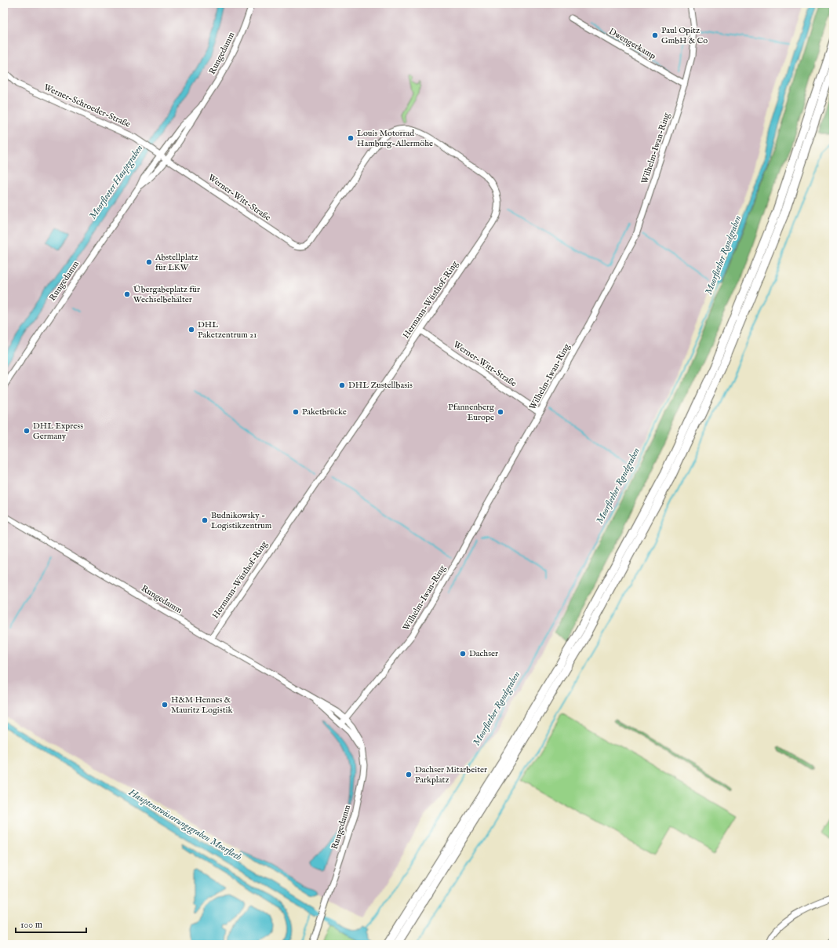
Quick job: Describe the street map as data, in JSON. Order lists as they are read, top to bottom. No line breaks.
{"streets":{"street":["Dwengerkamp","Rungedamm","Werner-Schroeder-Straße","Wilhelm-Iwan-Ring","Werner-Witt-Straße","Hermann-Wüsthof-Ring"]},"crossings":[["Dwengerkamp","Wilhelm-Iwan-Ring"],["Rungedamm","Werner-Schroeder-Straße"],["Rungedamm","Wilhelm-Iwan-Ring"],["Rungedamm","Werner-Witt-Straße"],["Rungedamm","Hermann-Wüsthof-Ring"],["Werner-Schroeder-Straße","Werner-Witt-Straße"],["Wilhelm-Iwan-Ring","Werner-Witt-Straße"],["Werner-Witt-Straße","Hermann-Wüsthof-Ring"]],"water":["Moorfleeter Hauptgraben","Moorflether Randgraben","Hauptentwässerungsgraben Moorfleth"],"places":["Paul Opitz GmbH & Co","Louis Motorrad Hamburg-Allermöhe","Abstellplatz für LKW","Übergabeplatz für Wechselbehälter","DHL Paketzentrum 21","DHL Zustellbasis","Paketbrücke","Pfannenberg Europe","DHL Express Germany","Budnikowsky - Logistikzentrum","Dachser","H&M Hennes & Mauritz Logistik","Dachser Mitarbeiter Parkplatz"],"scale_bar":"100 m"}
